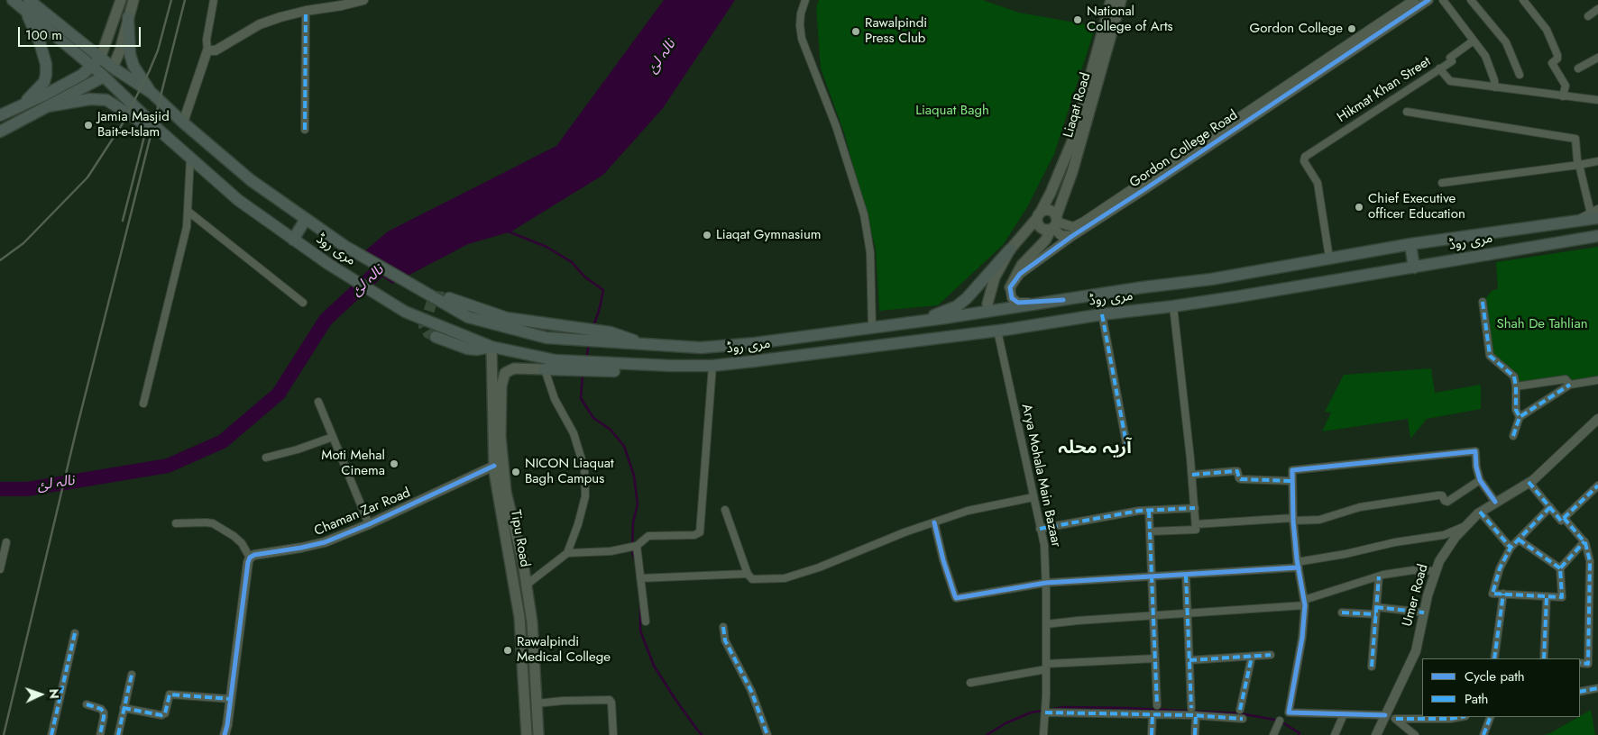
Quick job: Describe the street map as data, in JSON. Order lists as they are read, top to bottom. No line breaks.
{"streets":{"main road":["Liaqat Road","مری روڈ","Tipu Road"],"street":["Hikmat Khan Street","Gordon College Road","Arya Mohala Main Bazaar","Chaman Zar Road","Umer Road"]},"crossings":[["Hikmat Khan Street","مری روڈ"],["Liaqat Road","Gordon College Road"],["Liaqat Road","مری روڈ"],["مری روڈ","Arya Mohala Main Bazaar"],["مری روڈ","Tipu Road"],["Chaman Zar Road","Tipu Road"]],"districts":["آریہ محلہ"],"water":["نالہ لئ"],"parks":["Liaquat Bagh","Shah De Tahlian"],"places":["National College of Arts","Gordon College","Rawalpindi Press Club","Jamia Masjid Bait-e-Islam","Chief Executive officer Education","Liaqat Gymnasium","Moti Mehal Cinema","NICON Liaquat Bagh Campus","Rawalpindi Medical College"],"legend":["Cycle path","Path"],"scale_bar":"100 m","north":"right"}
